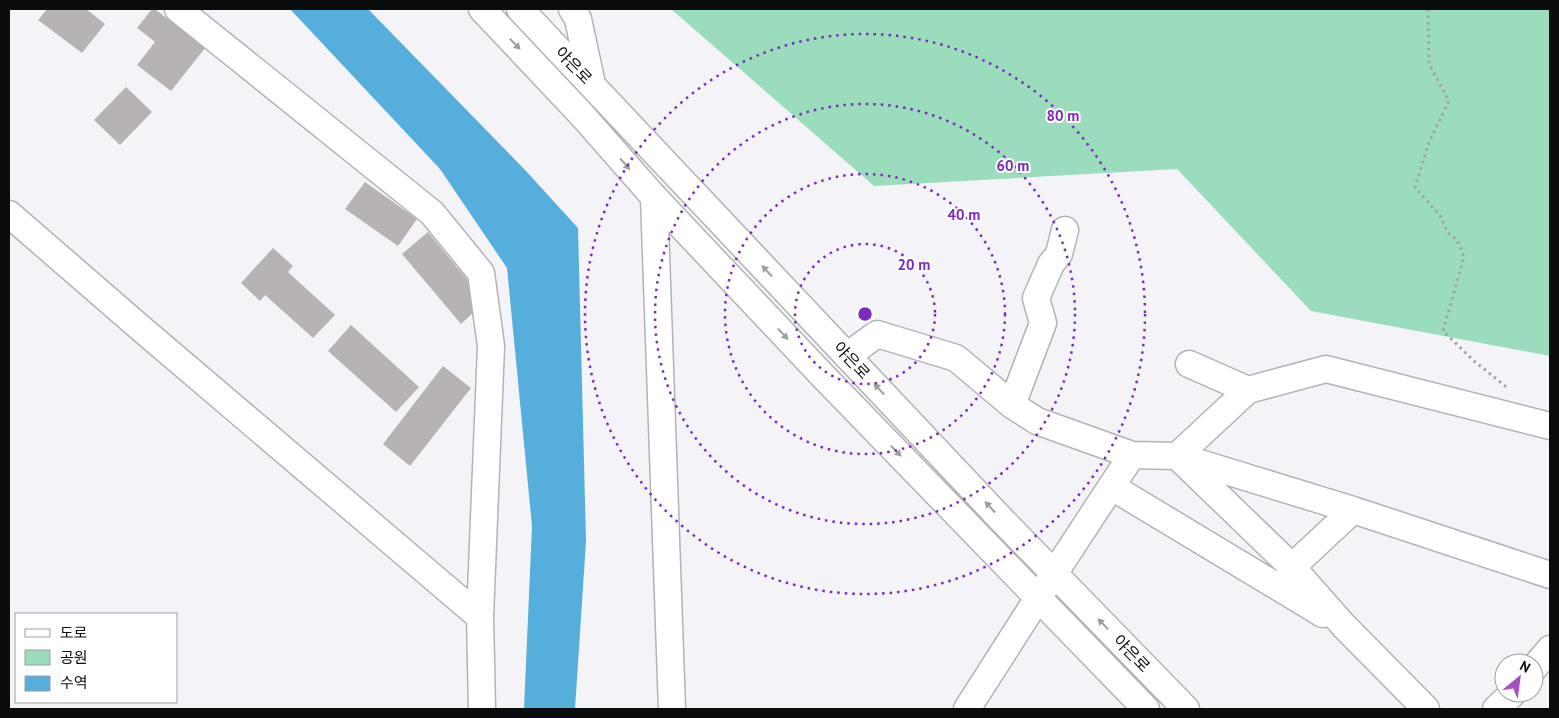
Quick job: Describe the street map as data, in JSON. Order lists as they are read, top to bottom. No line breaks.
{"streets":{"street":["야은로"]},"legend":["도로","공원","수역"],"north":"top right","rings":["80 m","60 m","40 m","20 m"]}
